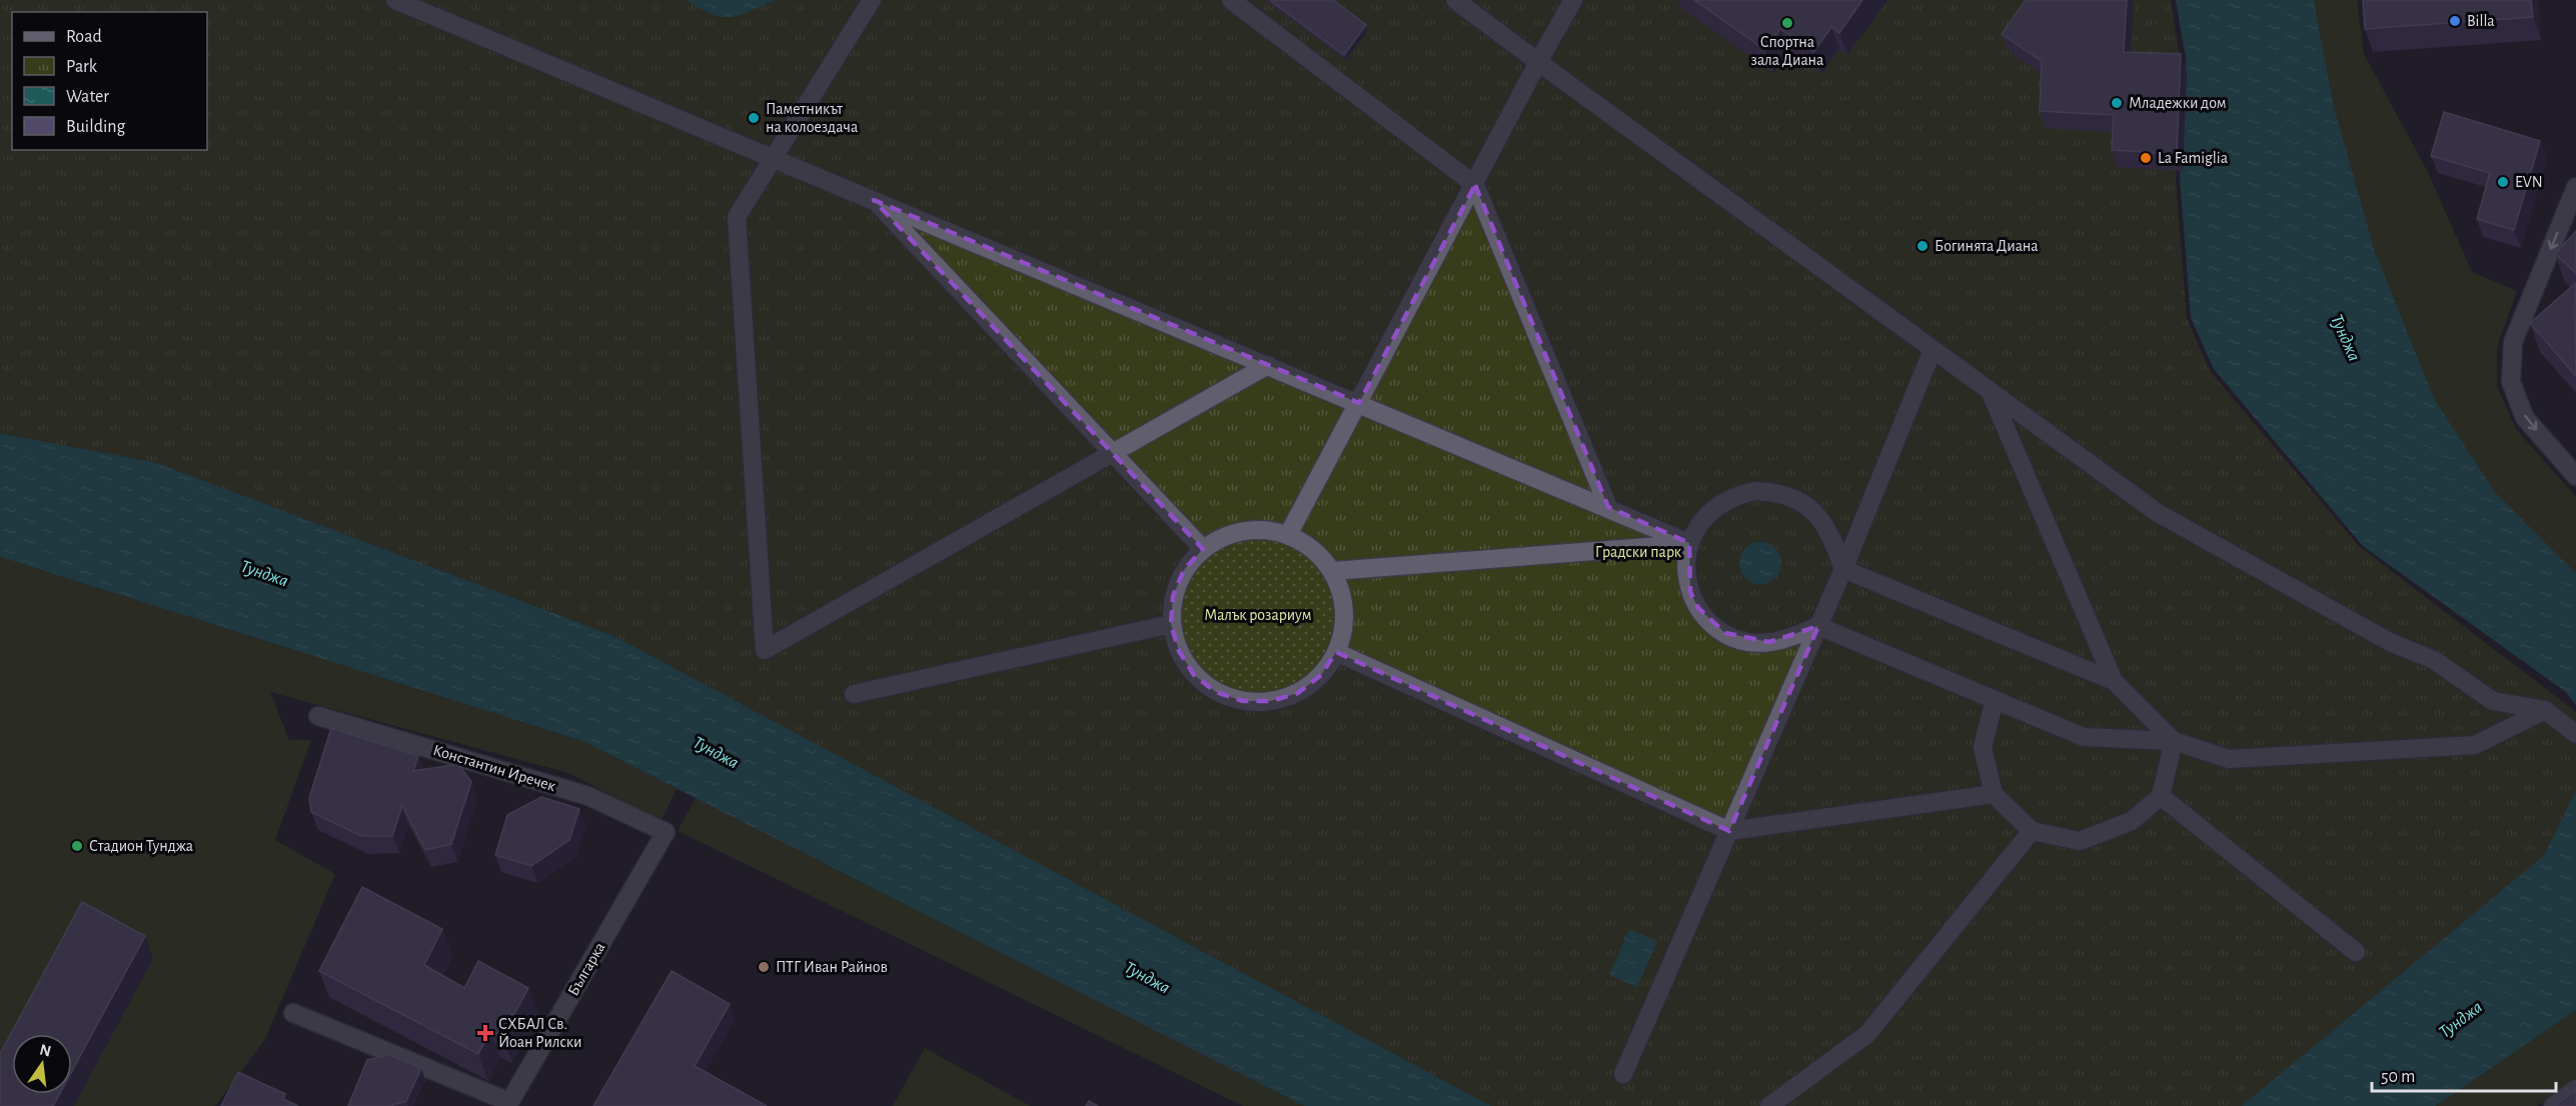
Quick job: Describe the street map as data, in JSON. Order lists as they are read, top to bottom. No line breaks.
{"streets":{"street":["Константин Иречек","Българка"]},"crossings":[["Константин Иречек","Българка"]],"water":["Тунджа"],"parks":["Градски парк","Малък розариум"],"places":{"other":["Billa","Спортна зала Диана","Младежки дом","Паметникът на колоездача","La Famiglia","EVN","Богинята Диана","Стадион Тунджа","ПТГ Иван Райнов"],"health":["СХБАЛ Св. Йоан Рилски"]},"legend":["Road","Park","Water","Building"],"scale_bar":"50 m","north":"top"}
